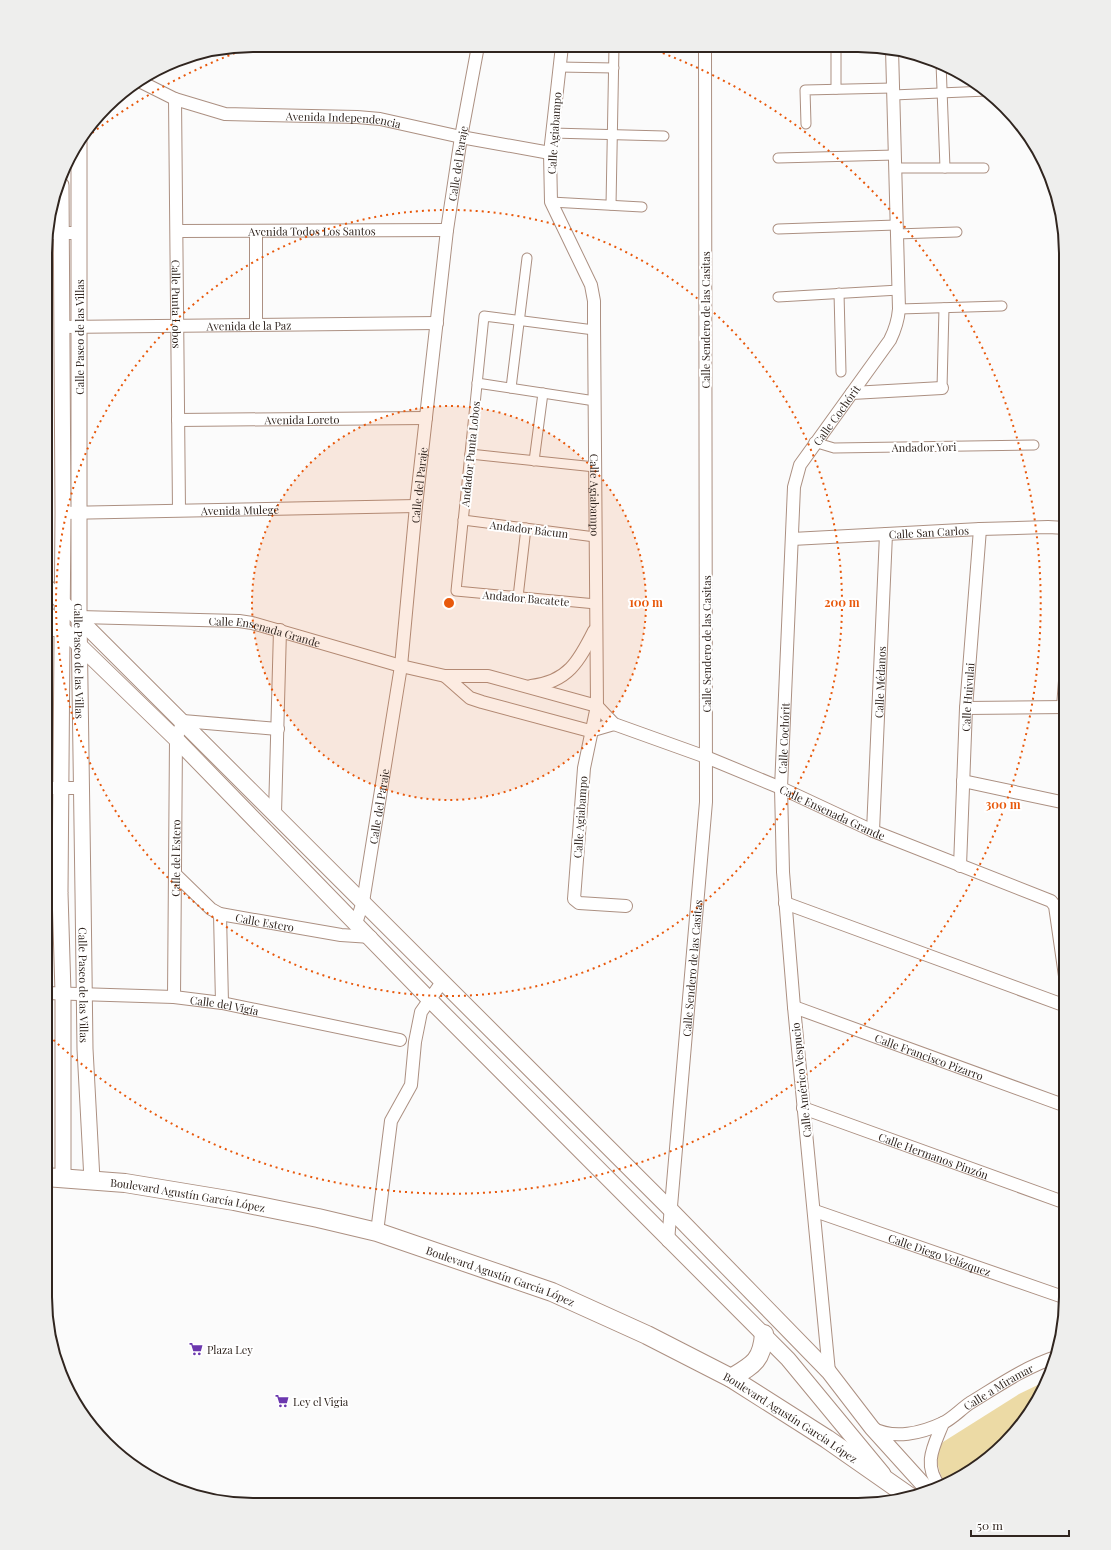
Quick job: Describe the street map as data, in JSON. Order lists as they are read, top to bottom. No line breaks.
{"streets":{"main road":["Boulevard Agustín García López"],"street":["Avenida Independencia","Calle Agiabampo","Calle del Paraje","Avenida Todos Los Santos","Calle Punta Lobos","Calle Sendero de las Casitas","Avenida de la Paz","Calle Paseo de las Villas","Calle Cochórit","Avenida Loreto","Andador Yori","Andador Punta Lobos","Avenida Mulegé","Andador Bácum","Calle San Carlos","Andador Bacatete","Calle Ensenada Grande","Calle Médanos","Calle Huivulai","Calle del Estero","Calle Estero","Calle del Vigía","Calle Francisco Pizarro","Calle Américo Vespucio","Calle Hermanos Pinzón","Calle Diego Velázquez","Calle a Miramar"]},"crossings":[["Avenida Independencia","Calle Agiabampo"],["Avenida Independencia","Calle del Paraje"],["Avenida Independencia","Calle Punta Lobos"],["Calle Agiabampo","Andador Bácum"],["Calle Agiabampo","Andador Bacatete"],["Calle Agiabampo","Calle Ensenada Grande"],["Calle del Paraje","Avenida Todos Los Santos"],["Calle del Paraje","Avenida de la Paz"],["Calle del Paraje","Avenida Loreto"],["Calle del Paraje","Avenida Mulegé"],["Calle del Paraje","Calle Ensenada Grande"],["Avenida Todos Los Santos","Calle Punta Lobos"],["Calle Punta Lobos","Avenida de la Paz"],["Calle Punta Lobos","Avenida Loreto"],["Calle Punta Lobos","Avenida Mulegé"],["Calle Sendero de las Casitas","Calle Ensenada Grande"],["Avenida de la Paz","Calle Paseo de las Villas"],["Calle Paseo de las Villas","Avenida Mulegé"],["Calle Paseo de las Villas","Calle Ensenada Grande"],["Calle Paseo de las Villas","Calle del Vigía"],["Calle Paseo de las Villas","Boulevard Agustín García López"],["Calle Cochórit","Andador Yori"],["Calle Cochórit","Calle San Carlos"],["Calle Cochórit","Calle Ensenada Grande"],["Calle Cochórit","Calle Américo Vespucio"],["Andador Punta Lobos","Andador Bácum"],["Andador Punta Lobos","Andador Bacatete"],["Calle San Carlos","Calle Médanos"],["Calle San Carlos","Calle Huivulai"],["Calle Ensenada Grande","Calle Médanos"],["Calle Ensenada Grande","Calle Huivulai"],["Calle Ensenada Grande","Calle Américo Vespucio"],["Calle del Estero","Calle Estero"],["Calle del Estero","Calle del Vigía"],["Calle Francisco Pizarro","Calle Américo Vespucio"],["Calle Américo Vespucio","Calle Hermanos Pinzón"],["Calle Américo Vespucio","Calle Diego Velázquez"]],"places":{"supermarket":["Plaza Ley","Ley el Vigia"]},"scale_bar":"50 m","rings":["100 m","200 m","300 m"]}
